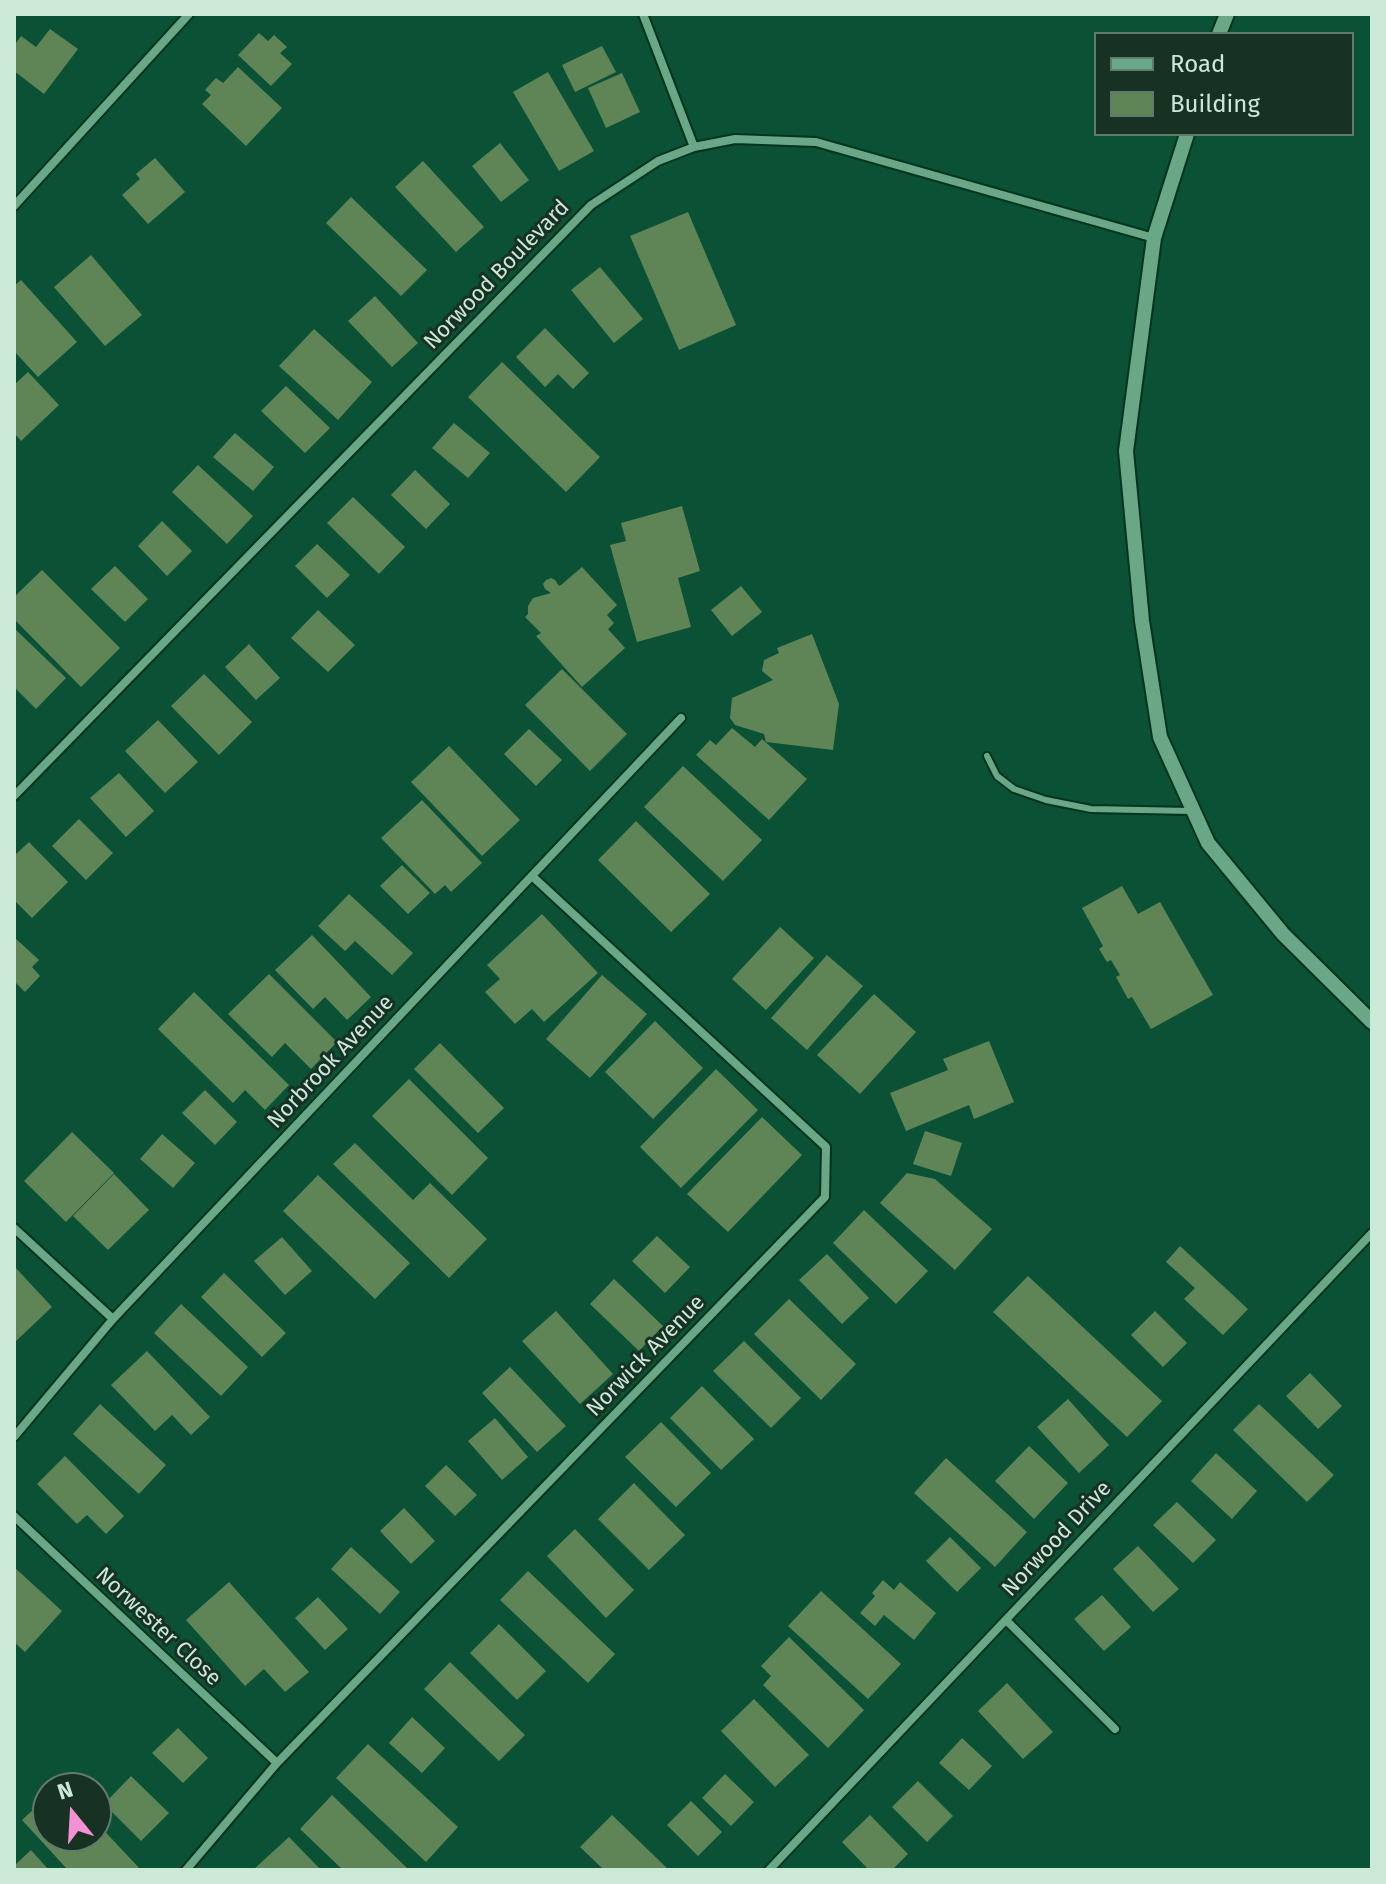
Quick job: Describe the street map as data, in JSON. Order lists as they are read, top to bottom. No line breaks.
{"streets":{"street":["Norwood Boulevard","Norbrook Avenue","Norwick Avenue","Norwood Drive","Norwester Close"]},"crossings":[["Norbrook Avenue","Norwick Avenue"],["Norwick Avenue","Norwester Close"]],"legend":["Road","Building"],"north":"top"}
